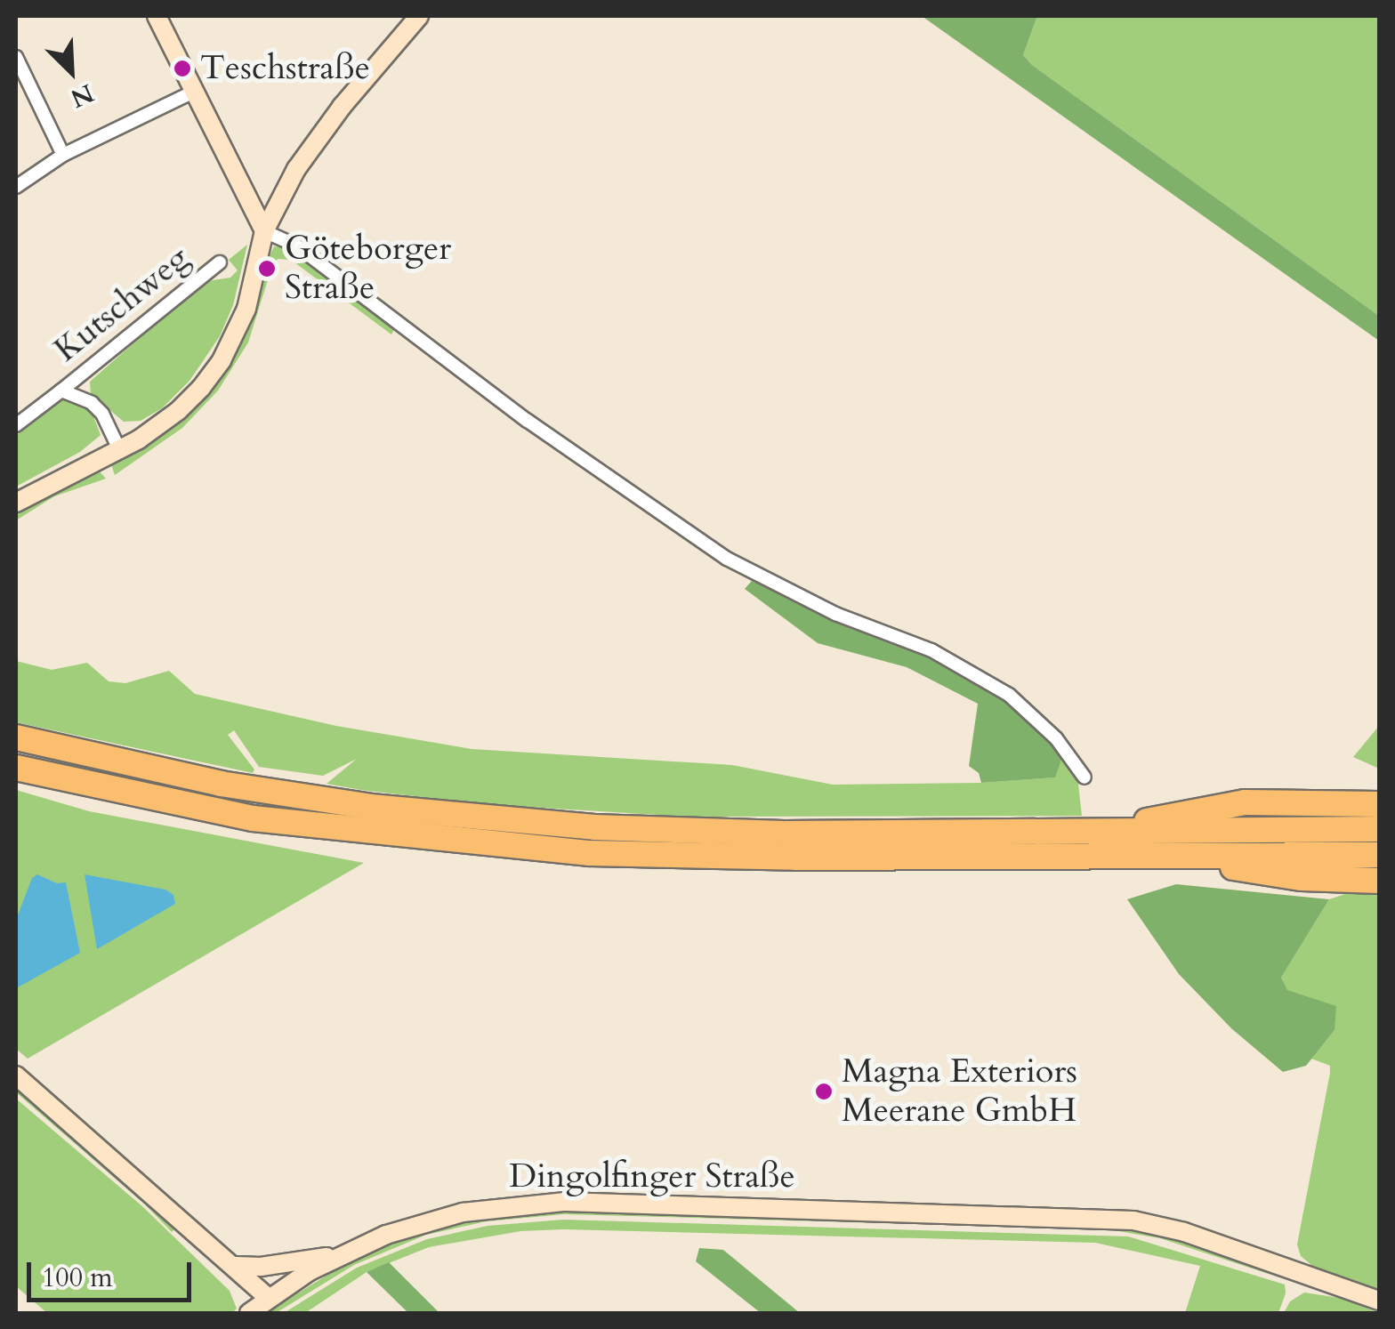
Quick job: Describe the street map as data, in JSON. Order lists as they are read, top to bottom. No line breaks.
{"streets":{"street":["Kutschweg","Dingolfinger Straße"]},"places":["Teschstraße","Göteborger Straße","Magna Exteriors Meerane GmbH"],"scale_bar":"100 m","north":"bottom right"}
